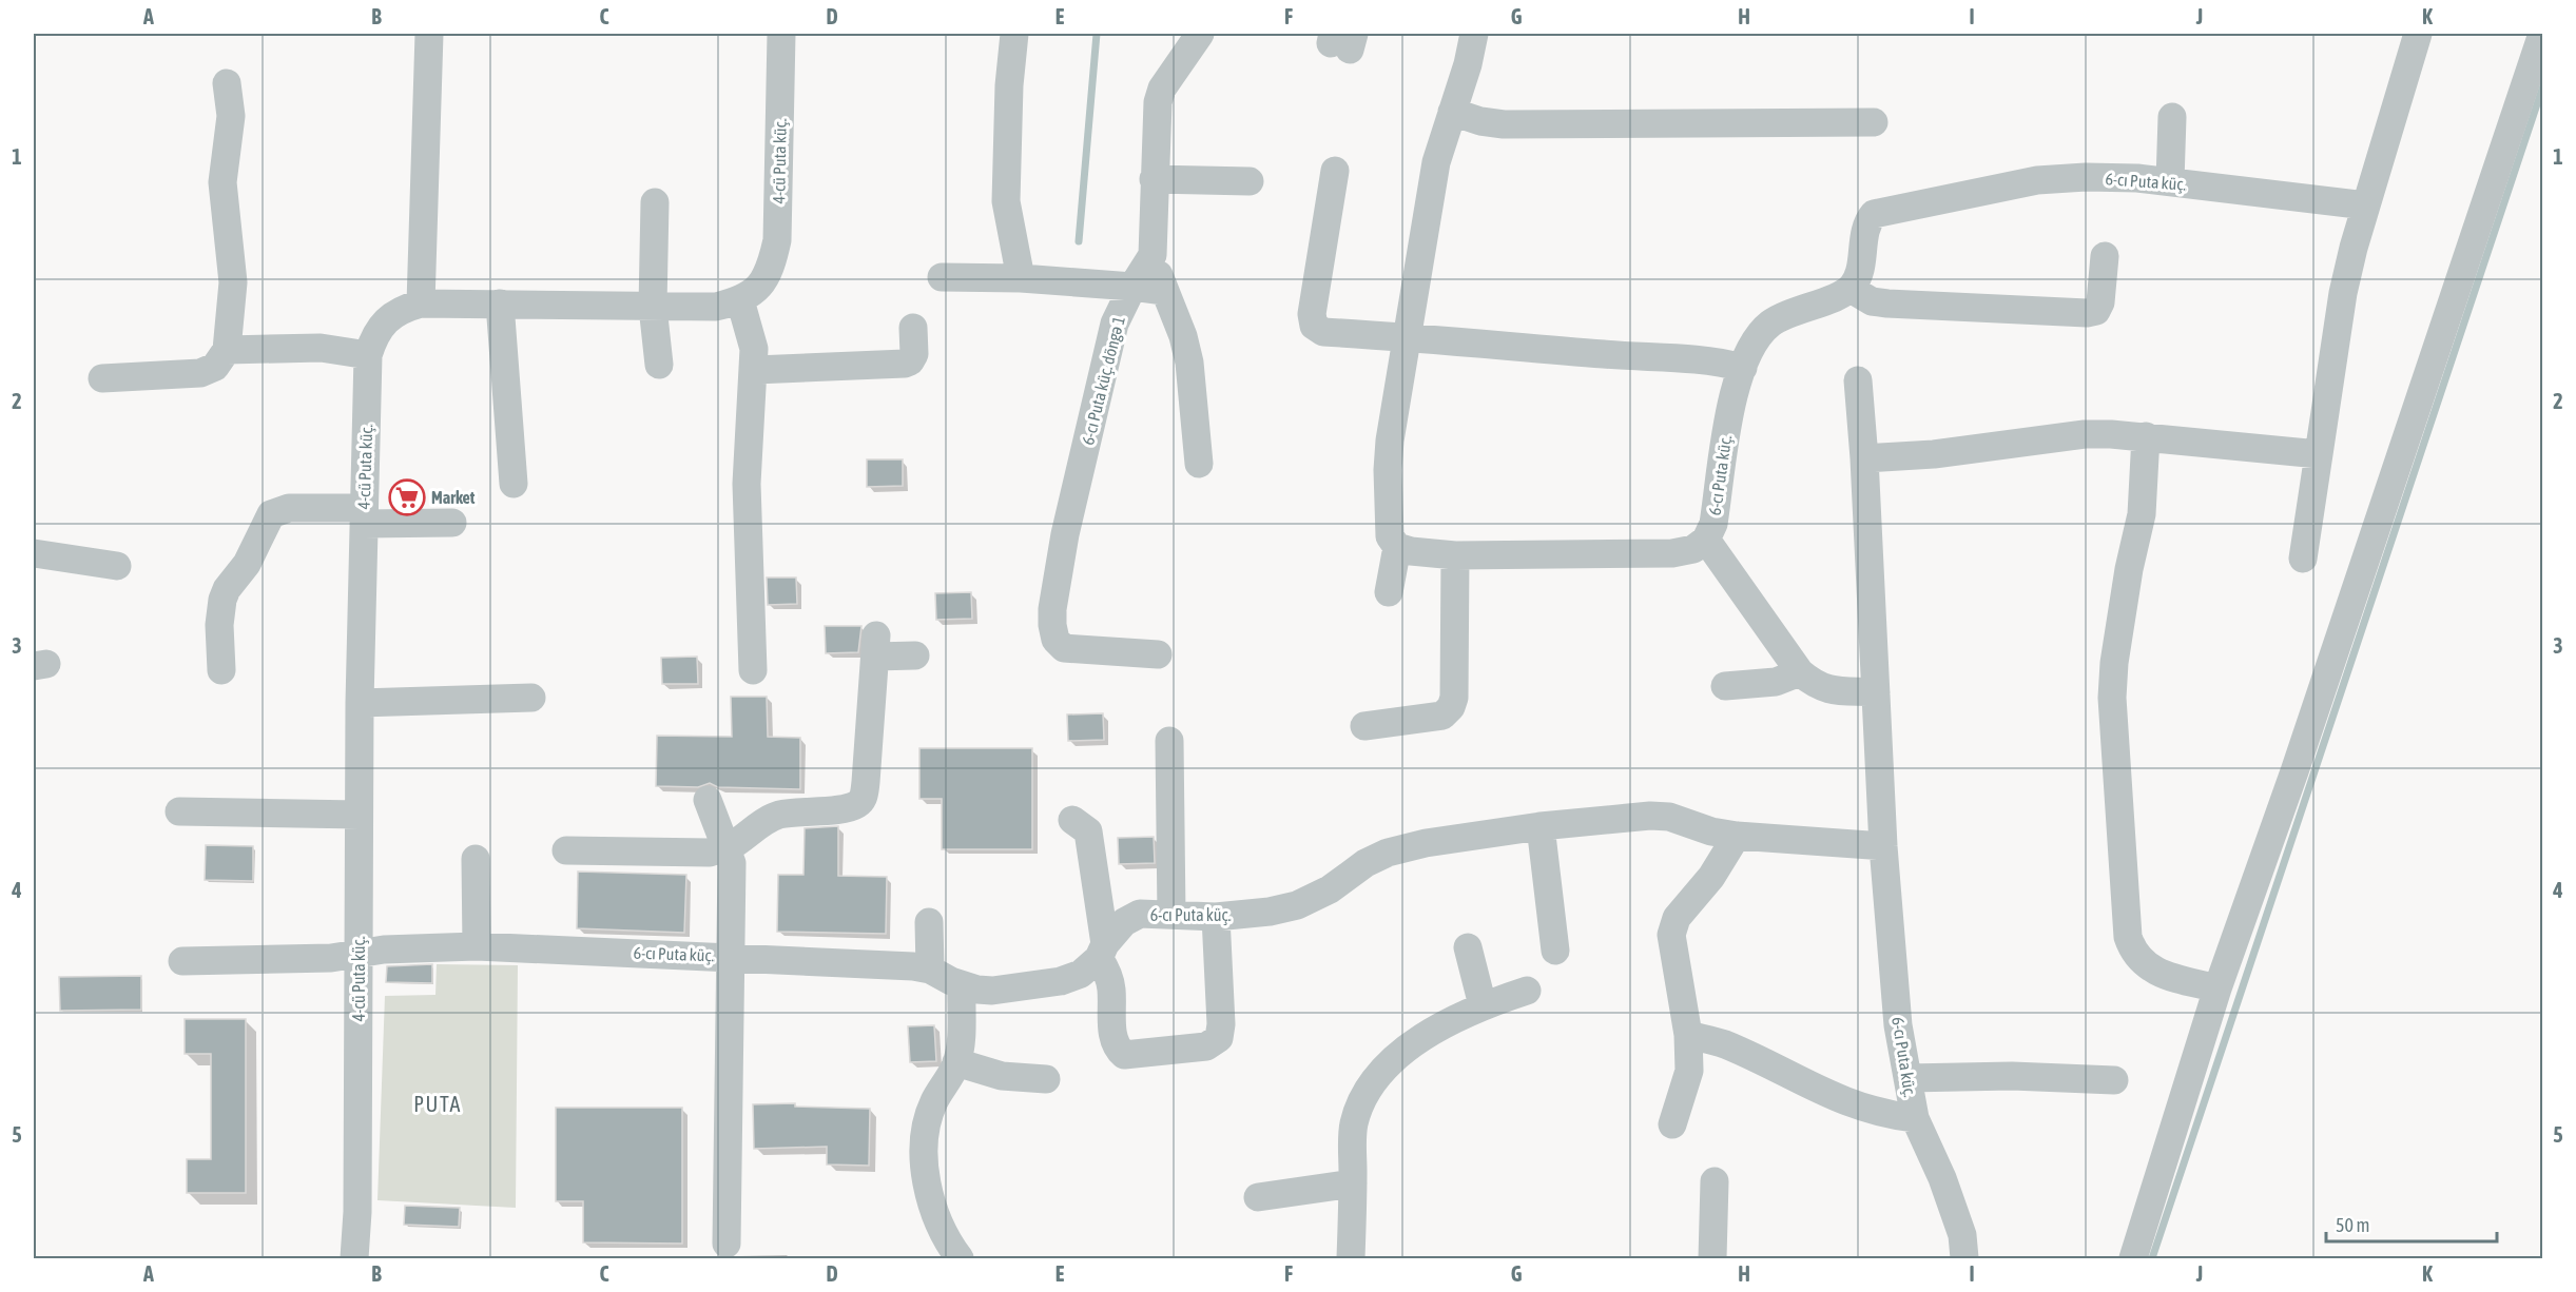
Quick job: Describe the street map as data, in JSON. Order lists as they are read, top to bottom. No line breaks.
{"streets":{"street":["4-cü Puta küç.","6-cı Puta küç.","6-cı Puta küç. döngə 1"]},"crossings":[["4-cü Puta küç.","6-cı Puta küç."]],"districts":["PUTA"],"places":{"supermarket":["Market"]},"scale_bar":"50 m","grid":{"columns":["A","B","C","D","E","F","G","H","I","J","K"],"rows":["1","2","3","4","5"]}}
